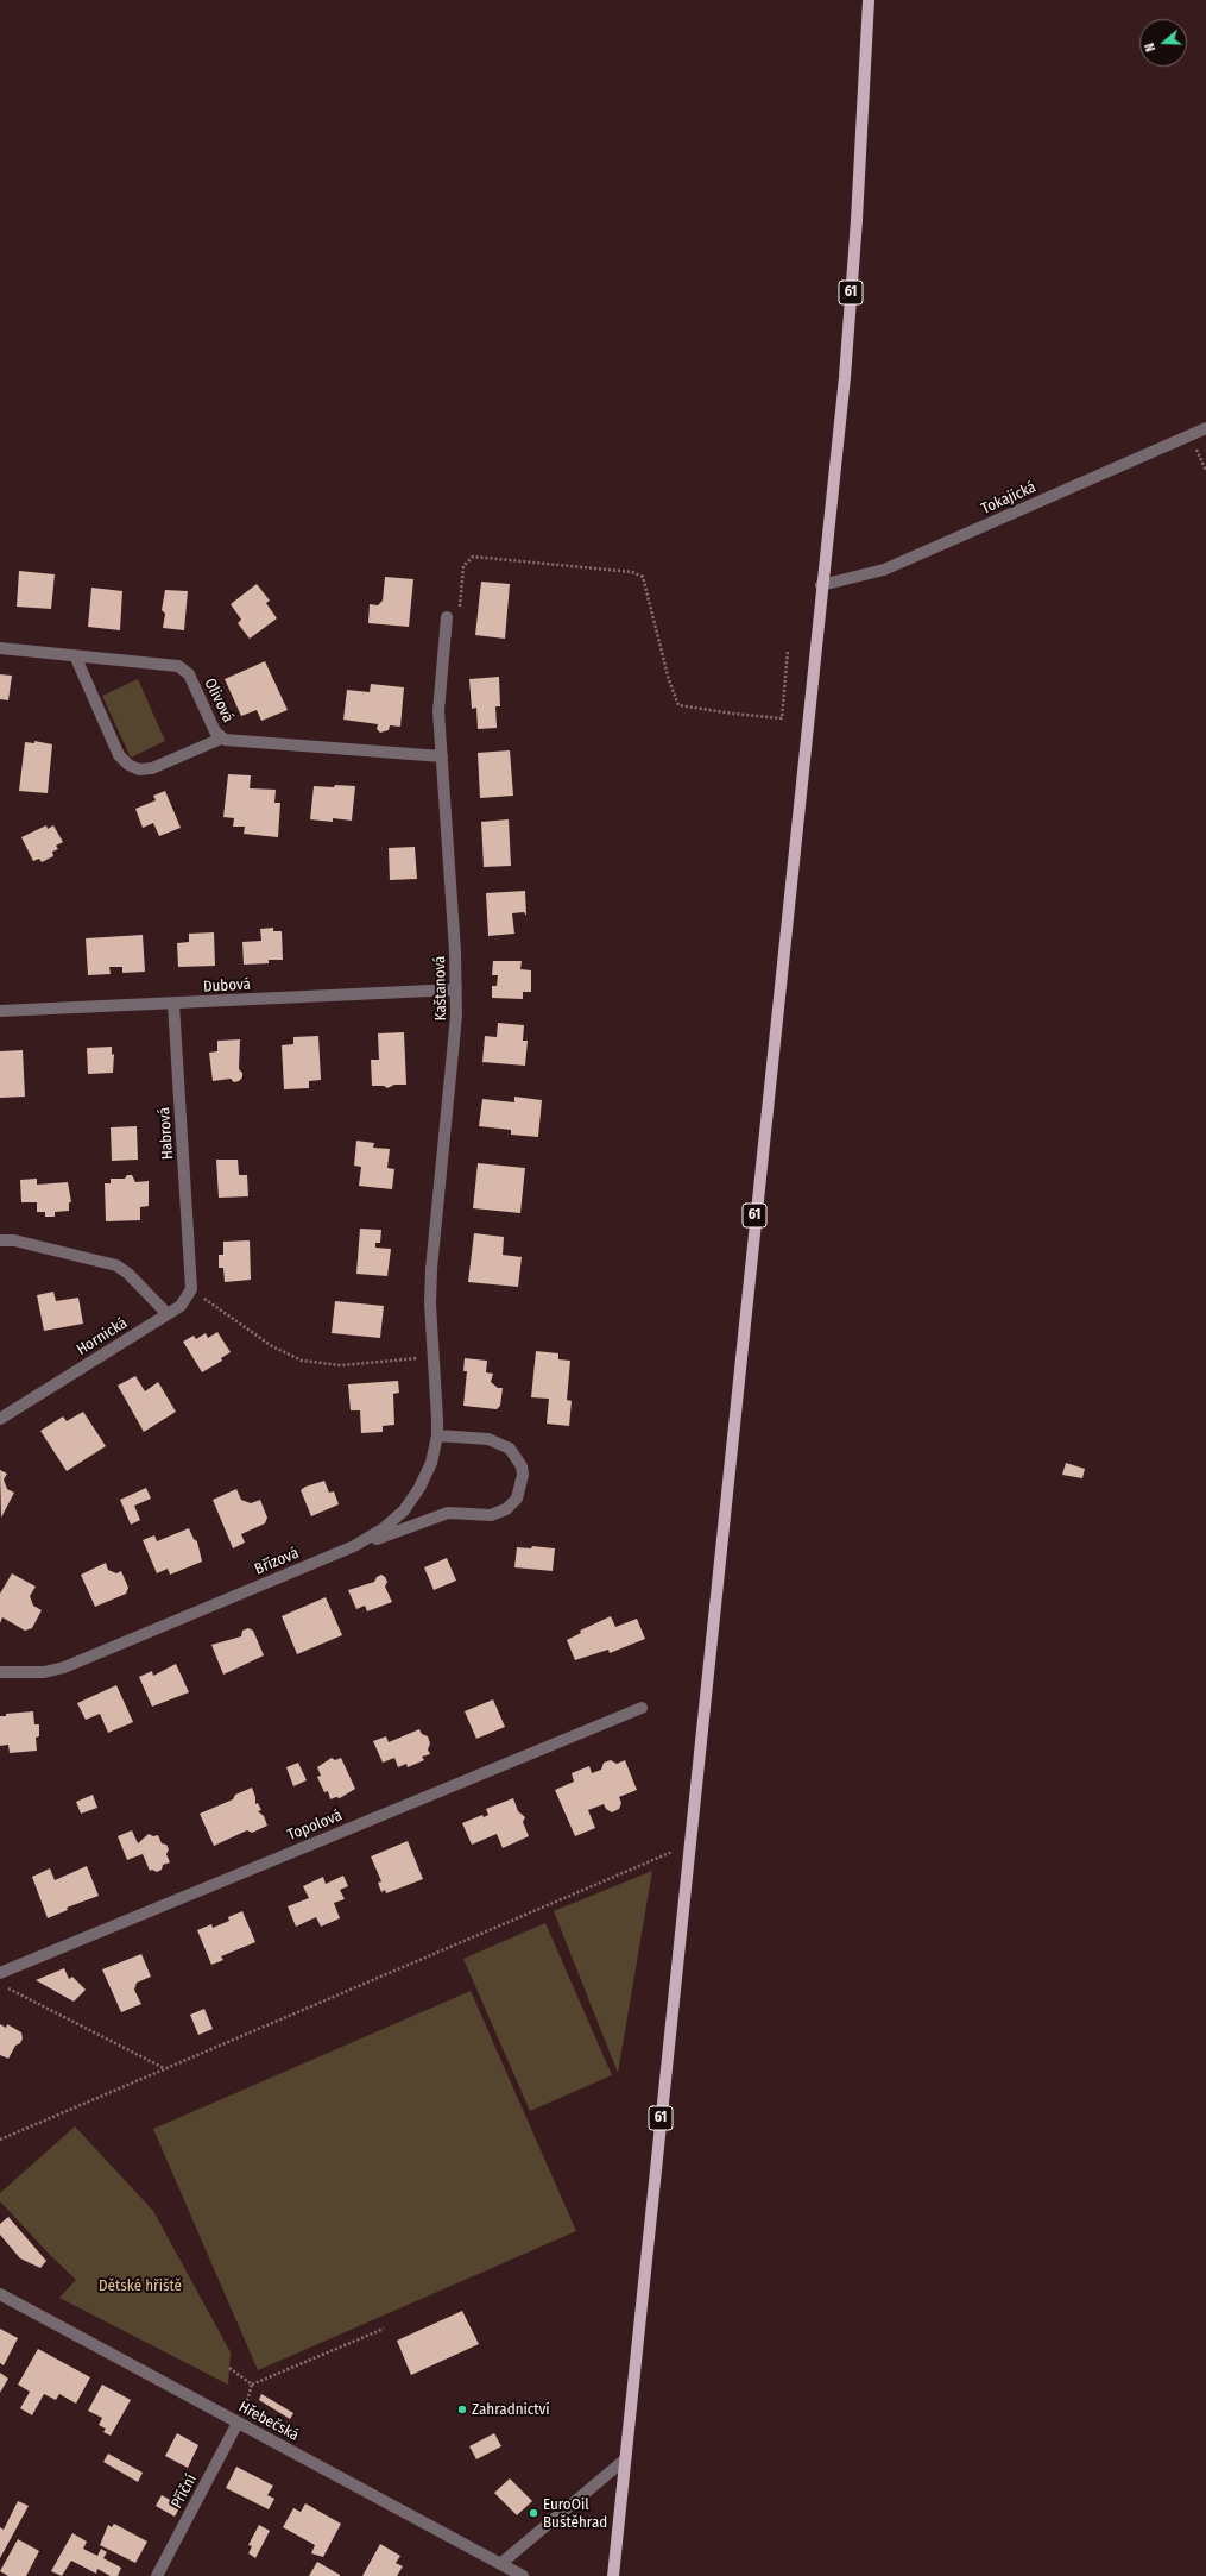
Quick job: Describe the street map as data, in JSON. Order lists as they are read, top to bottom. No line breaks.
{"streets":{"main road":["61"],"street":["Tokajická","Olivová","Dubová","Kaštanová","Habrová","Hornická","Břízová","Topolová","Hřebečská","Příční"]},"crossings":[["61","Tokajická"],["Olivová","Kaštanová"],["Dubová","Kaštanová"],["Dubová","Habrová"],["Kaštanová","Břízová"],["Habrová","Hornická"],["Hřebečská","Příční"]],"parks":["Dětské hřiště"],"places":["Zahradnictví","EuroOil Buštěhrad"],"north":"left"}
